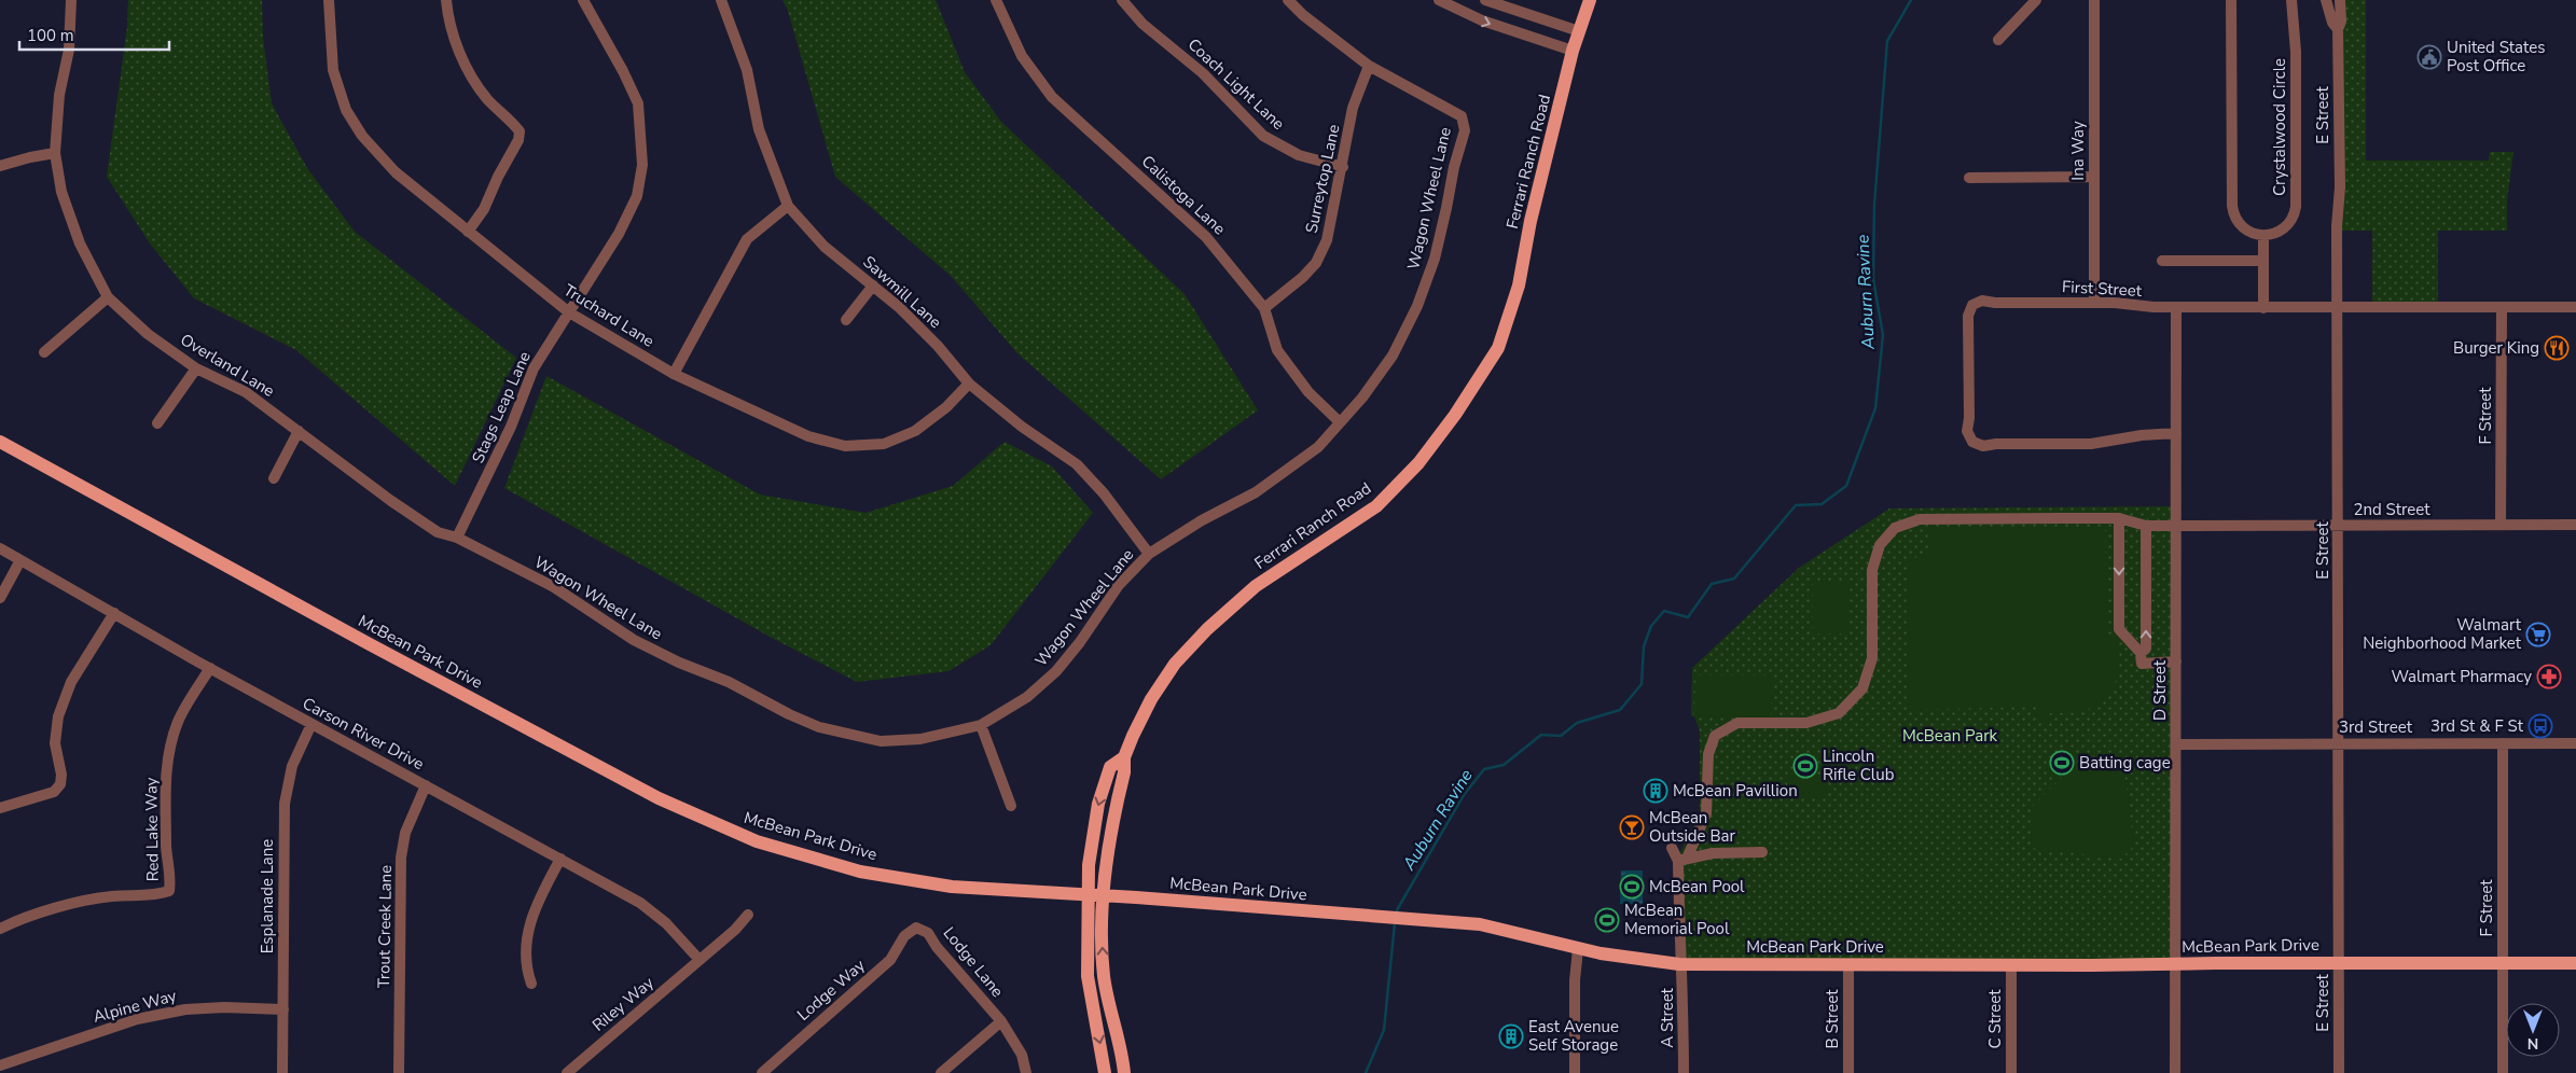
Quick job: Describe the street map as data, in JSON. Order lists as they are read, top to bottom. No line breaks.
{"streets":{"main road":["Ferrari Ranch Road","McBean Park Drive"],"street":["Coach Light Lane","E Street","Crystalwood Circle","Ina Way","Surreytop Lane","Calistoga Lane","Wagon Wheel Lane","First Street","Sawmill Lane","Truchard Lane","Overland Lane","Stags Leap Lane","F Street","2nd Street","D Street","3rd Street","Carson River Drive","Red Lake Way","Esplanade Lane","Trout Creek Lane","Lodge Lane","Lodge Way","Riley Way","Alpine Way","A Street","B Street","C Street"]},"crossings":[["Coach Light Lane","Surreytop Lane"],["E Street","First Street"],["E Street","2nd Street"],["E Street","McBean Park Drive"],["E Street","3rd Street"],["Ina Way","First Street"],["Ferrari Ranch Road","McBean Park Drive"],["Surreytop Lane","Calistoga Lane"],["Surreytop Lane","Wagon Wheel Lane"],["Calistoga Lane","Wagon Wheel Lane"],["Wagon Wheel Lane","Sawmill Lane"],["Wagon Wheel Lane","Overland Lane"],["Wagon Wheel Lane","Stags Leap Lane"],["First Street","F Street"],["First Street","D Street"],["Sawmill Lane","Truchard Lane"],["Truchard Lane","Stags Leap Lane"],["Overland Lane","Stags Leap Lane"],["F Street","2nd Street"],["F Street","McBean Park Drive"],["F Street","3rd Street"],["2nd Street","D Street"],["2nd Street","A Street"],["McBean Park Drive","D Street"],["McBean Park Drive","A Street"],["McBean Park Drive","B Street"],["McBean Park Drive","C Street"],["D Street","3rd Street"],["Carson River Drive","Red Lake Way"],["Carson River Drive","Esplanade Lane"],["Carson River Drive","Trout Creek Lane"],["Carson River Drive","Riley Way"],["Esplanade Lane","Alpine Way"],["Lodge Lane","Lodge Way"]],"water":["Auburn Ravine"],"parks":["McBean Park"],"places":{"public building":["United States Post Office"],"restaurant":["Burger King"],"supermarket":["Walmart Neighborhood Market"],"pharmacy":["Walmart Pharmacy"],"bus stop":["3rd St & F St"],"sports":["Batting cage","Lincoln Rifle Club","McBean Pool","McBean Memorial Pool"],"building":["McBean Pavillion","East Avenue Self Storage"],"bar":["McBean Outside Bar"]},"scale_bar":"100 m","north":"bottom"}
